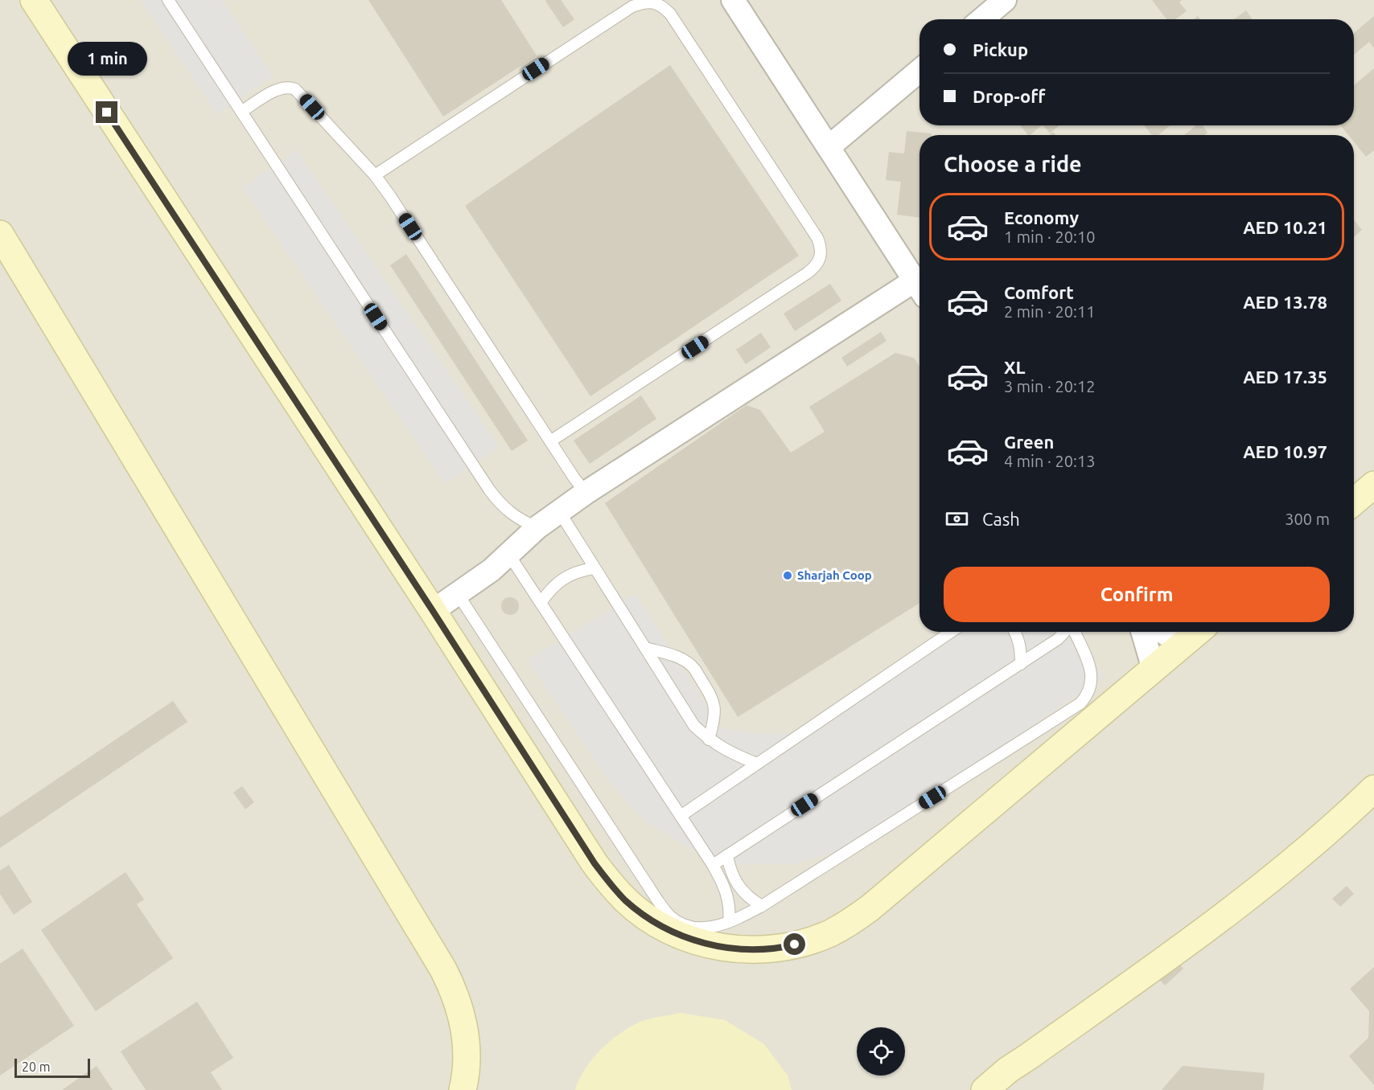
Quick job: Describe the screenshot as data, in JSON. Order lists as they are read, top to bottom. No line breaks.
{"places":["Sharjah Coop"],"scale_bar":"20 m","page":{"banner":["Pickup","Drop-off"],"bubble":"1 min","heading":"Choose a ride","list":[{"name":"Economy","note":"1 min · 20:10","value":"AED 10.21"},{"name":"Comfort","note":"2 min · 20:11","value":"AED 13.78"},{"name":"XL","note":"3 min · 20:12","value":"AED 17.35"},{"name":"Green","note":"4 min · 20:13","value":"AED 10.97"}],"pay":["Cash","300 m"],"buttons":"Confirm","scale":"20 m"}}
